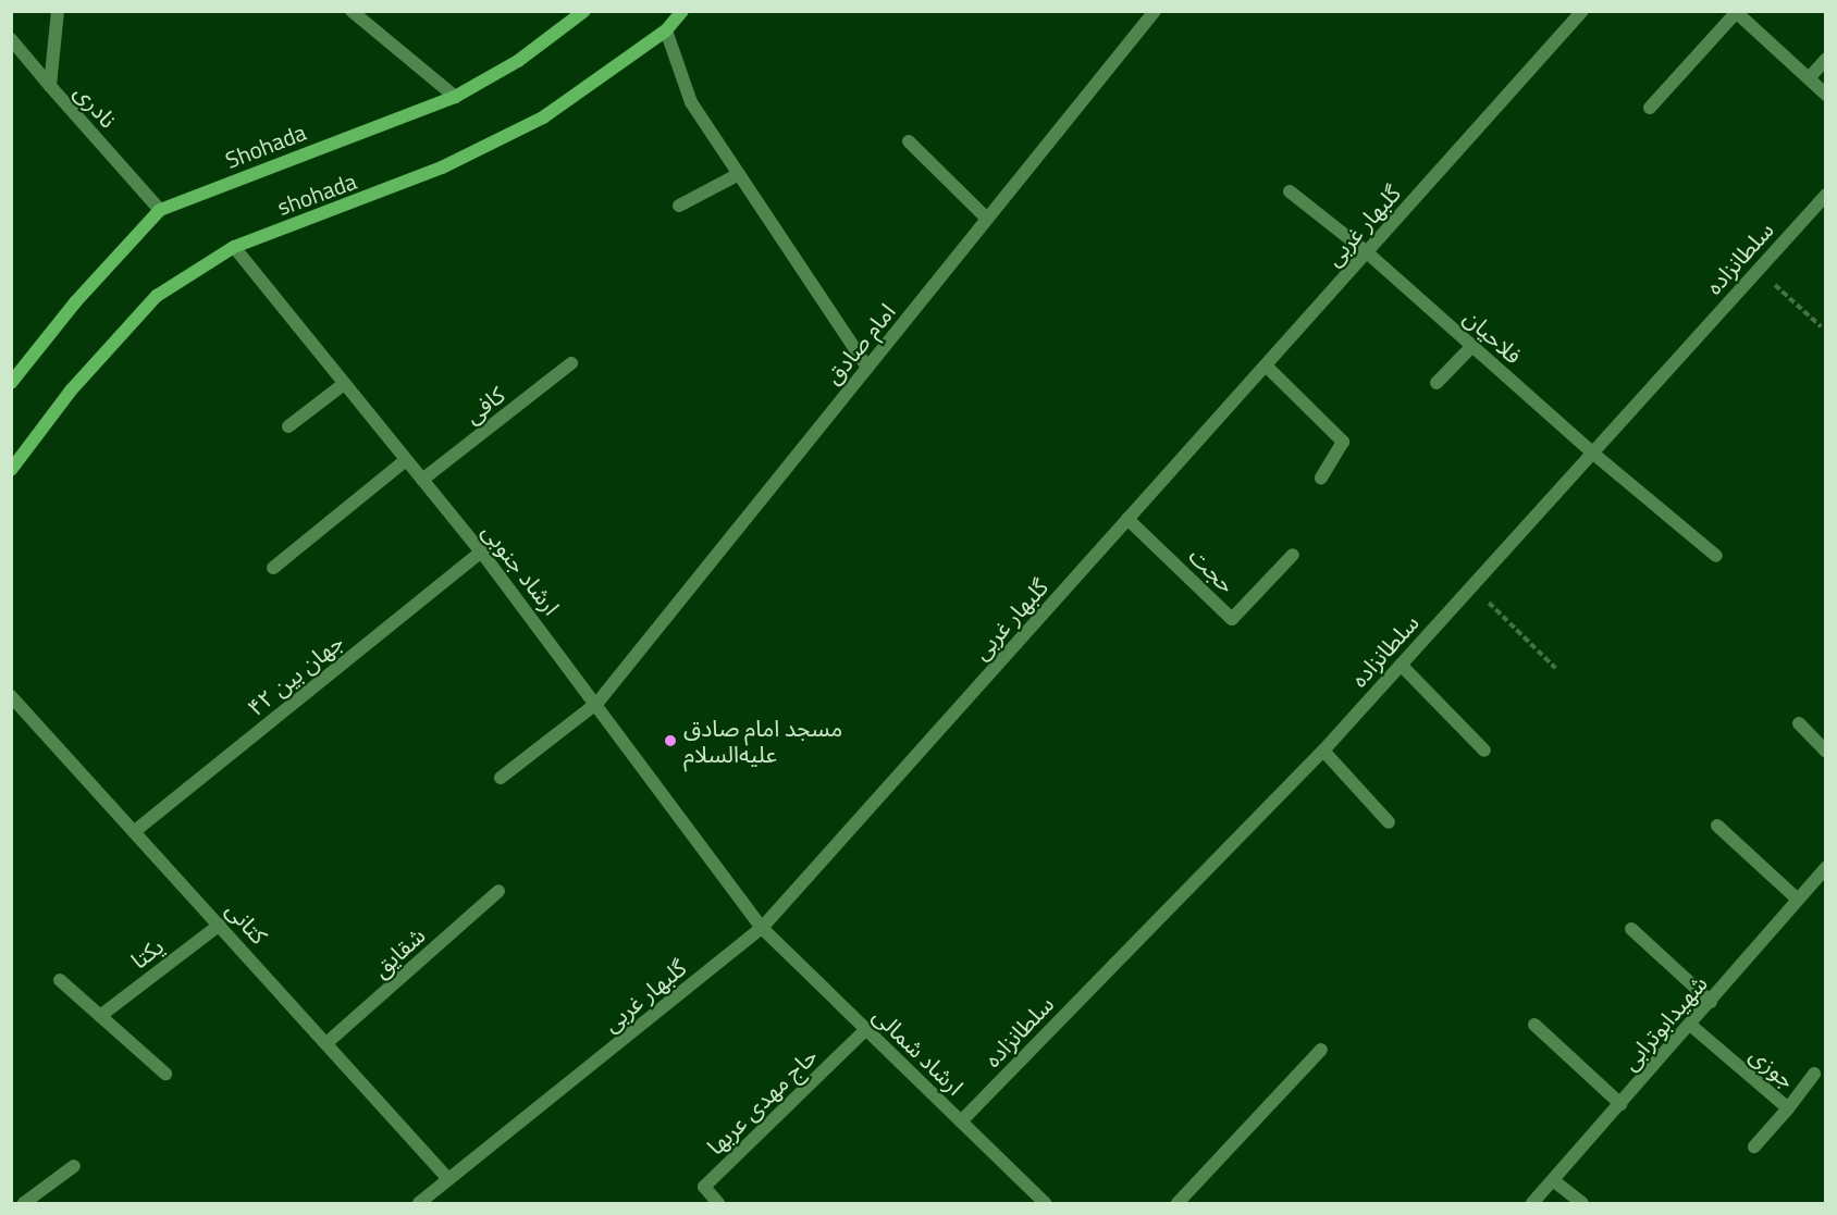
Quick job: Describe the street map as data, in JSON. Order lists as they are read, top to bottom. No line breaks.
{"streets":{"main road":["Shohada","shohada"],"street":["نادری","گلبهار غربی","سلطانزاده","فلاحیان","امام صادق","کافی","ارشاد جنوبی","حجت","جهان بین ۴۲","کتانی","شقایق","یکتا","شهیدابوترابی","ارشاد شمالی","جوزی","حاج مهدی عربها"]},"crossings":[["نادری","Shohada"],["shohada","ارشاد جنوبی"],["گلبهار غربی","فلاحیان"],["گلبهار غربی","ارشاد جنوبی"],["گلبهار غربی","حجت"],["گلبهار غربی","کتانی"],["گلبهار غربی","ارشاد شمالی"],["سلطانزاده","فلاحیان"],["سلطانزاده","ارشاد شمالی"],["امام صادق","ارشاد جنوبی"],["کافی","ارشاد جنوبی"],["ارشاد جنوبی","جهان بین ۴۲"],["ارشاد جنوبی","ارشاد شمالی"],["جهان بین ۴۲","کتانی"],["کتانی","شقایق"],["کتانی","یکتا"],["شهیدابوترابی","جوزی"],["ارشاد شمالی","حاج مهدی عربها"]],"places":["مسجد امام صادق علیه‌السلام"]}
